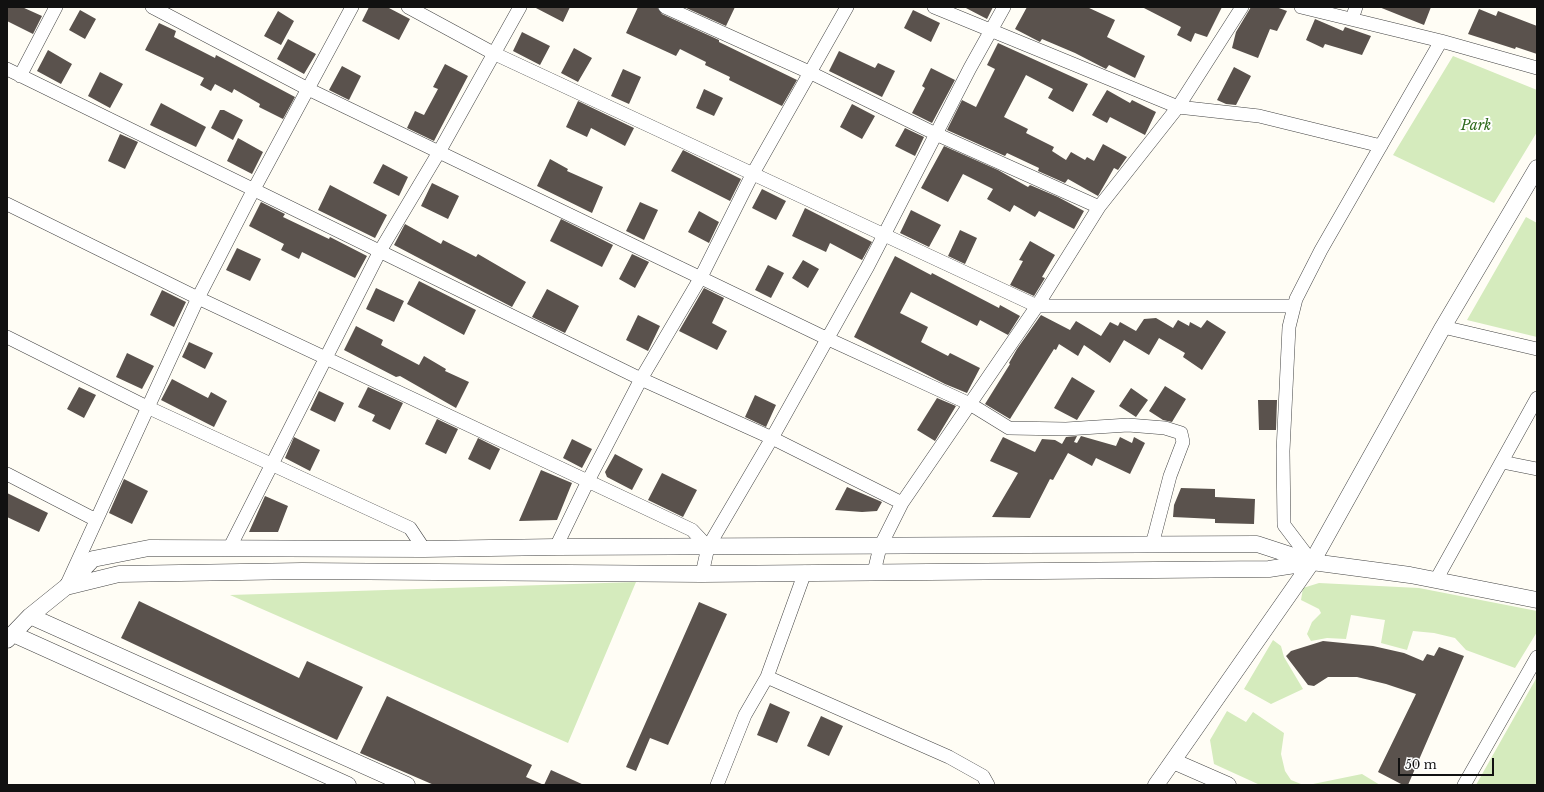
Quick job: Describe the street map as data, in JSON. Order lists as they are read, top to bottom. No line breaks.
{"parks":["Park"],"scale_bar":"50 m"}
